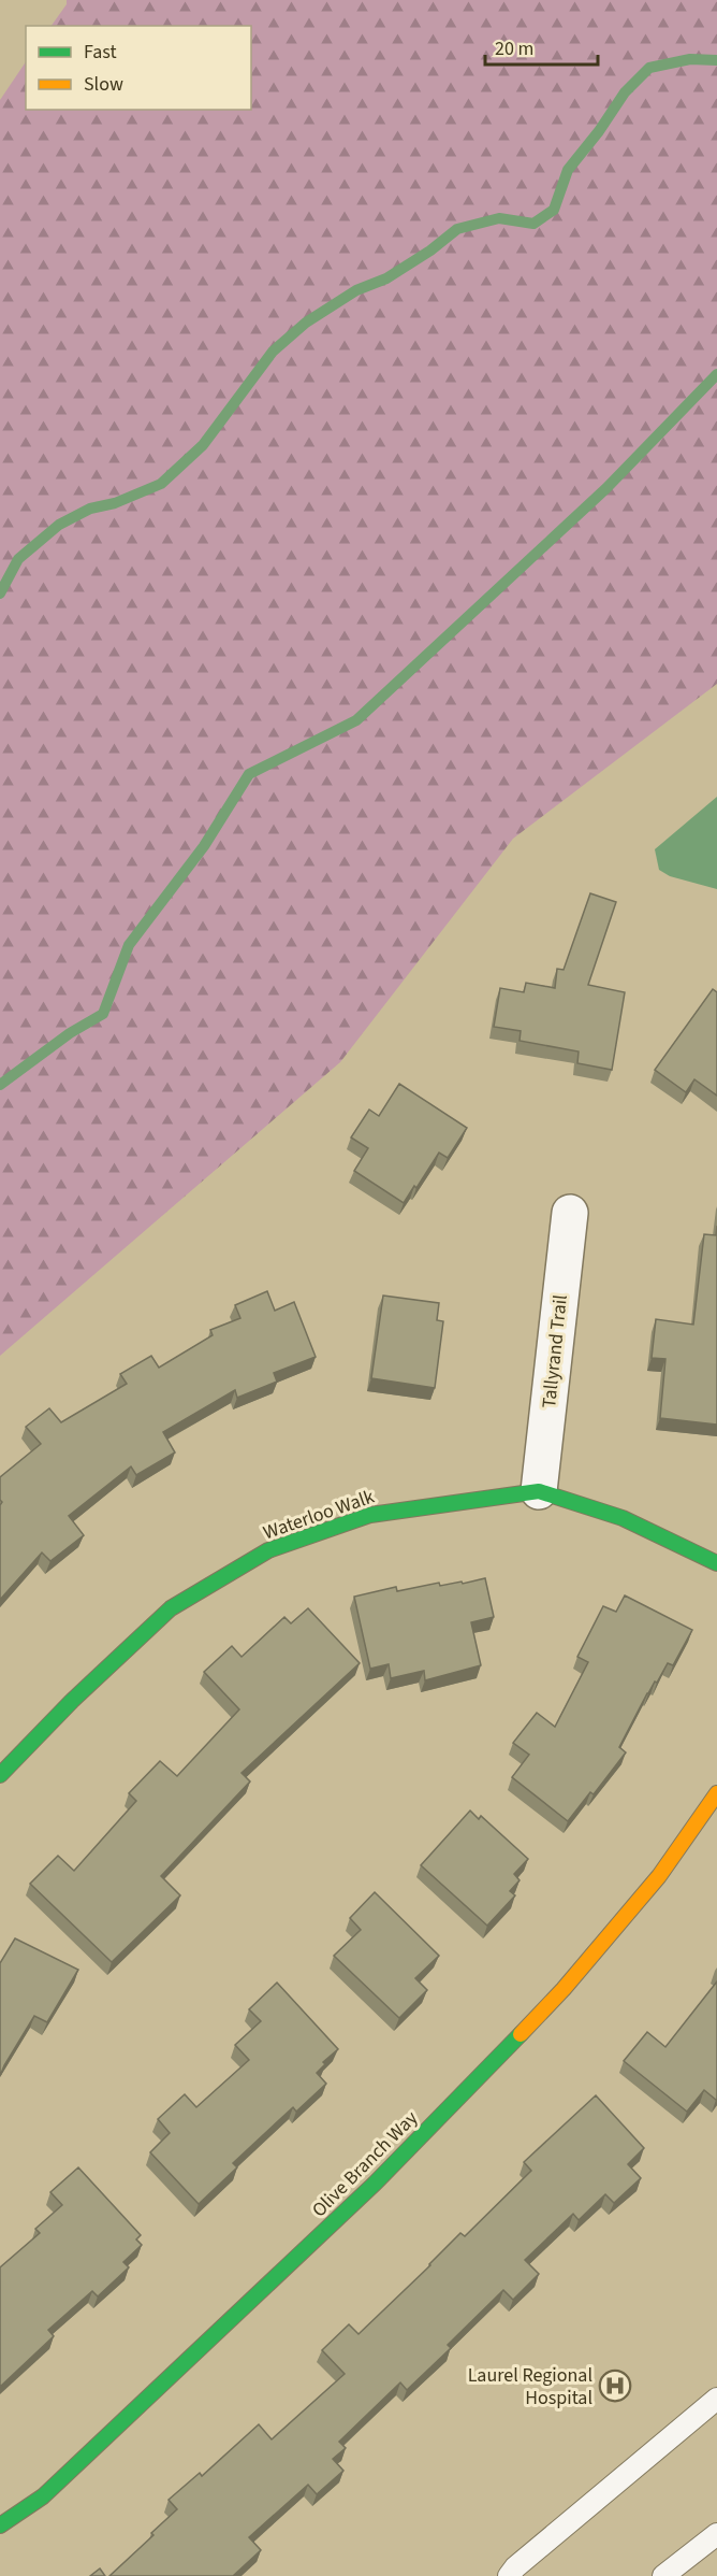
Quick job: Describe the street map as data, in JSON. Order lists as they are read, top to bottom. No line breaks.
{"streets":{"street":["Tallyrand Trail","Waterloo Walk","Olive Branch Way"]},"crossings":[["Tallyrand Trail","Waterloo Walk"]],"places":{"hospital":["Laurel Regional Hospital"]},"legend":["Fast","Slow"],"scale_bar":"20 m"}
